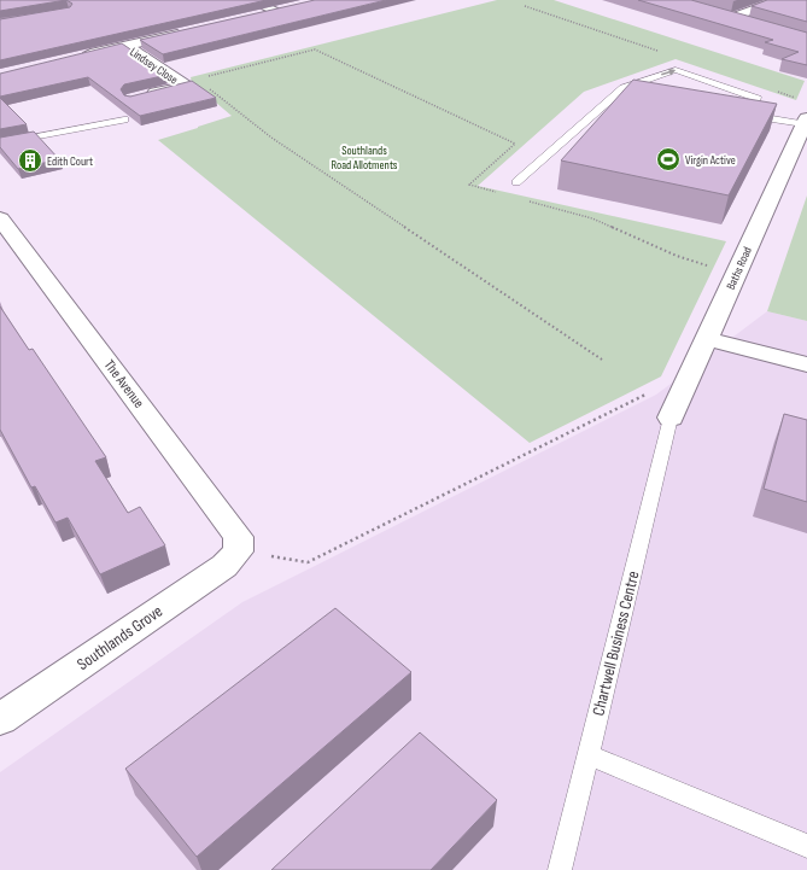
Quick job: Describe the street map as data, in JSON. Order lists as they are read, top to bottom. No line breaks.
{"streets":{"street":["Lindsey Close","Baths Road","The Avenue","Southlands Grove"],"lane":["Chartwell Business Centre"]},"crossings":[["Baths Road","Chartwell Business Centre"],["The Avenue","Southlands Grove"]],"parks":["Southlands Road Allotments"],"places":{"sports":["Virgin Active"],"building":["Edith Court"]}}
